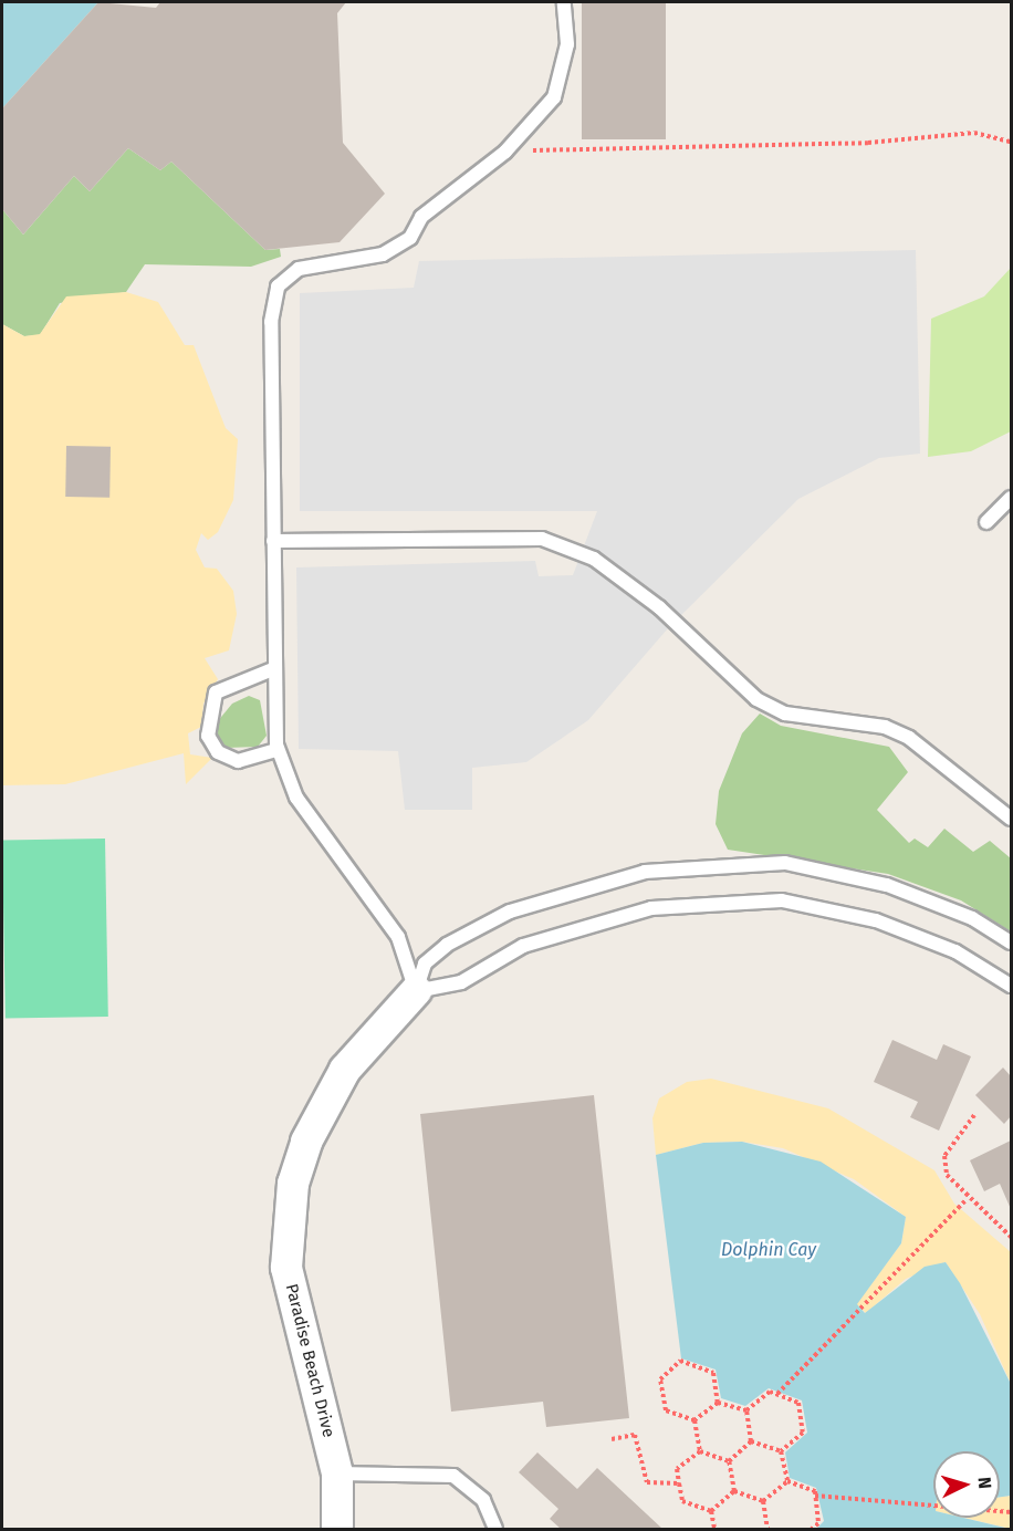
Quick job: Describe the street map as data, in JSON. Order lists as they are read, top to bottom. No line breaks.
{"streets":{"street":["Paradise Beach Drive"]},"water":["Dolphin Cay"],"north":"right"}
